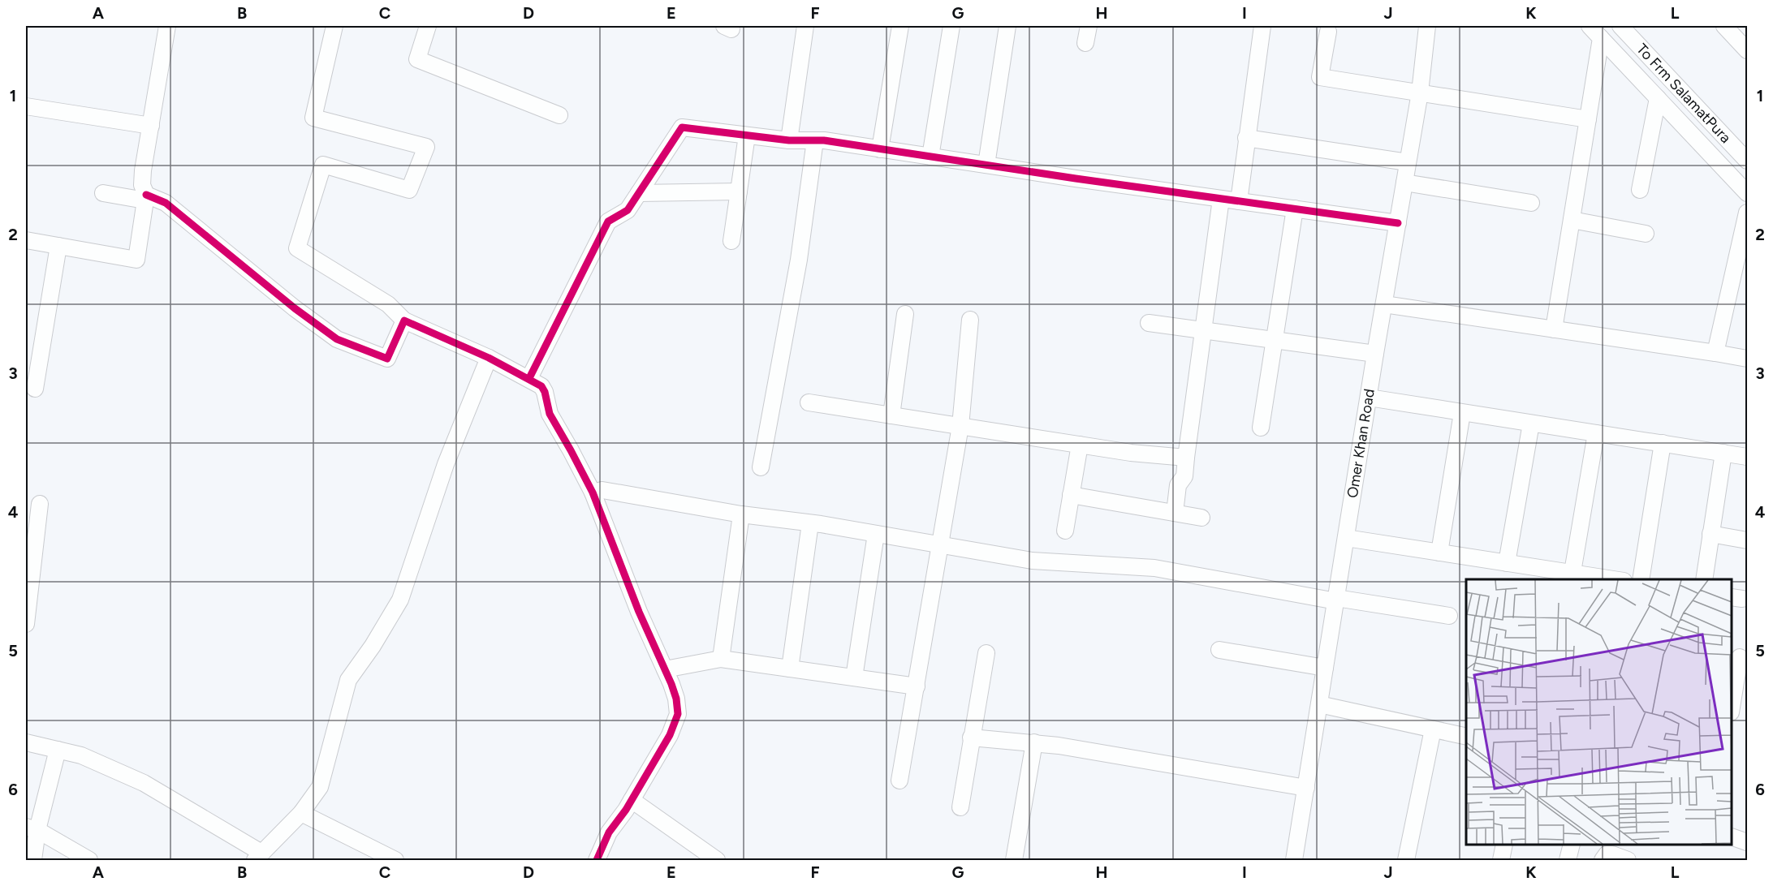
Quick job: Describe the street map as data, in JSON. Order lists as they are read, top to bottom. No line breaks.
{"streets":{"street":["To Frm SalamatPura","Omer Khan Road"]},"grid":{"columns":["A","B","C","D","E","F","G","H","I","J","K","L"],"rows":["1","2","3","4","5","6"]}}
